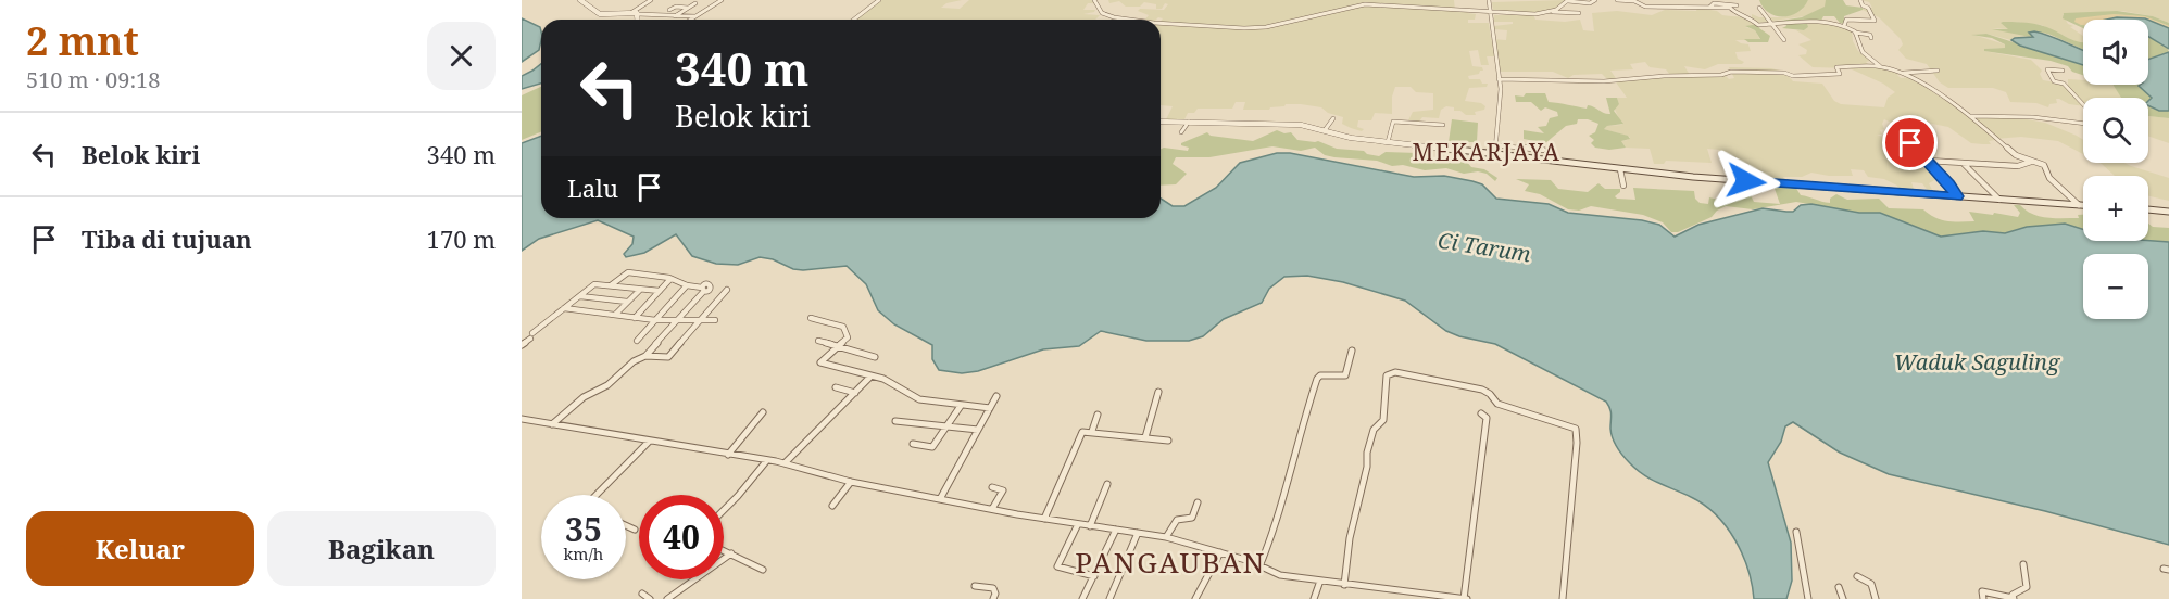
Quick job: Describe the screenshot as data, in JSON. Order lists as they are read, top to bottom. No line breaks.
{"districts":["MEKARJAYA","PANGAUBAN"],"water":["Ci Tarum","Waduk Saguling"],"page":{"heading":["2 mnt","510 m · 09:18"],"map_buttons":["+","−"],"turn":["340 m","Belok kiri"],"list":[{"name":"Belok kiri","value":"340 m"},{"name":"Tiba di tujuan","value":"170 m"}],"then":"Lalu","speed":"35 km/h","limit":"40","buttons":["Keluar","Bagikan"]}}
